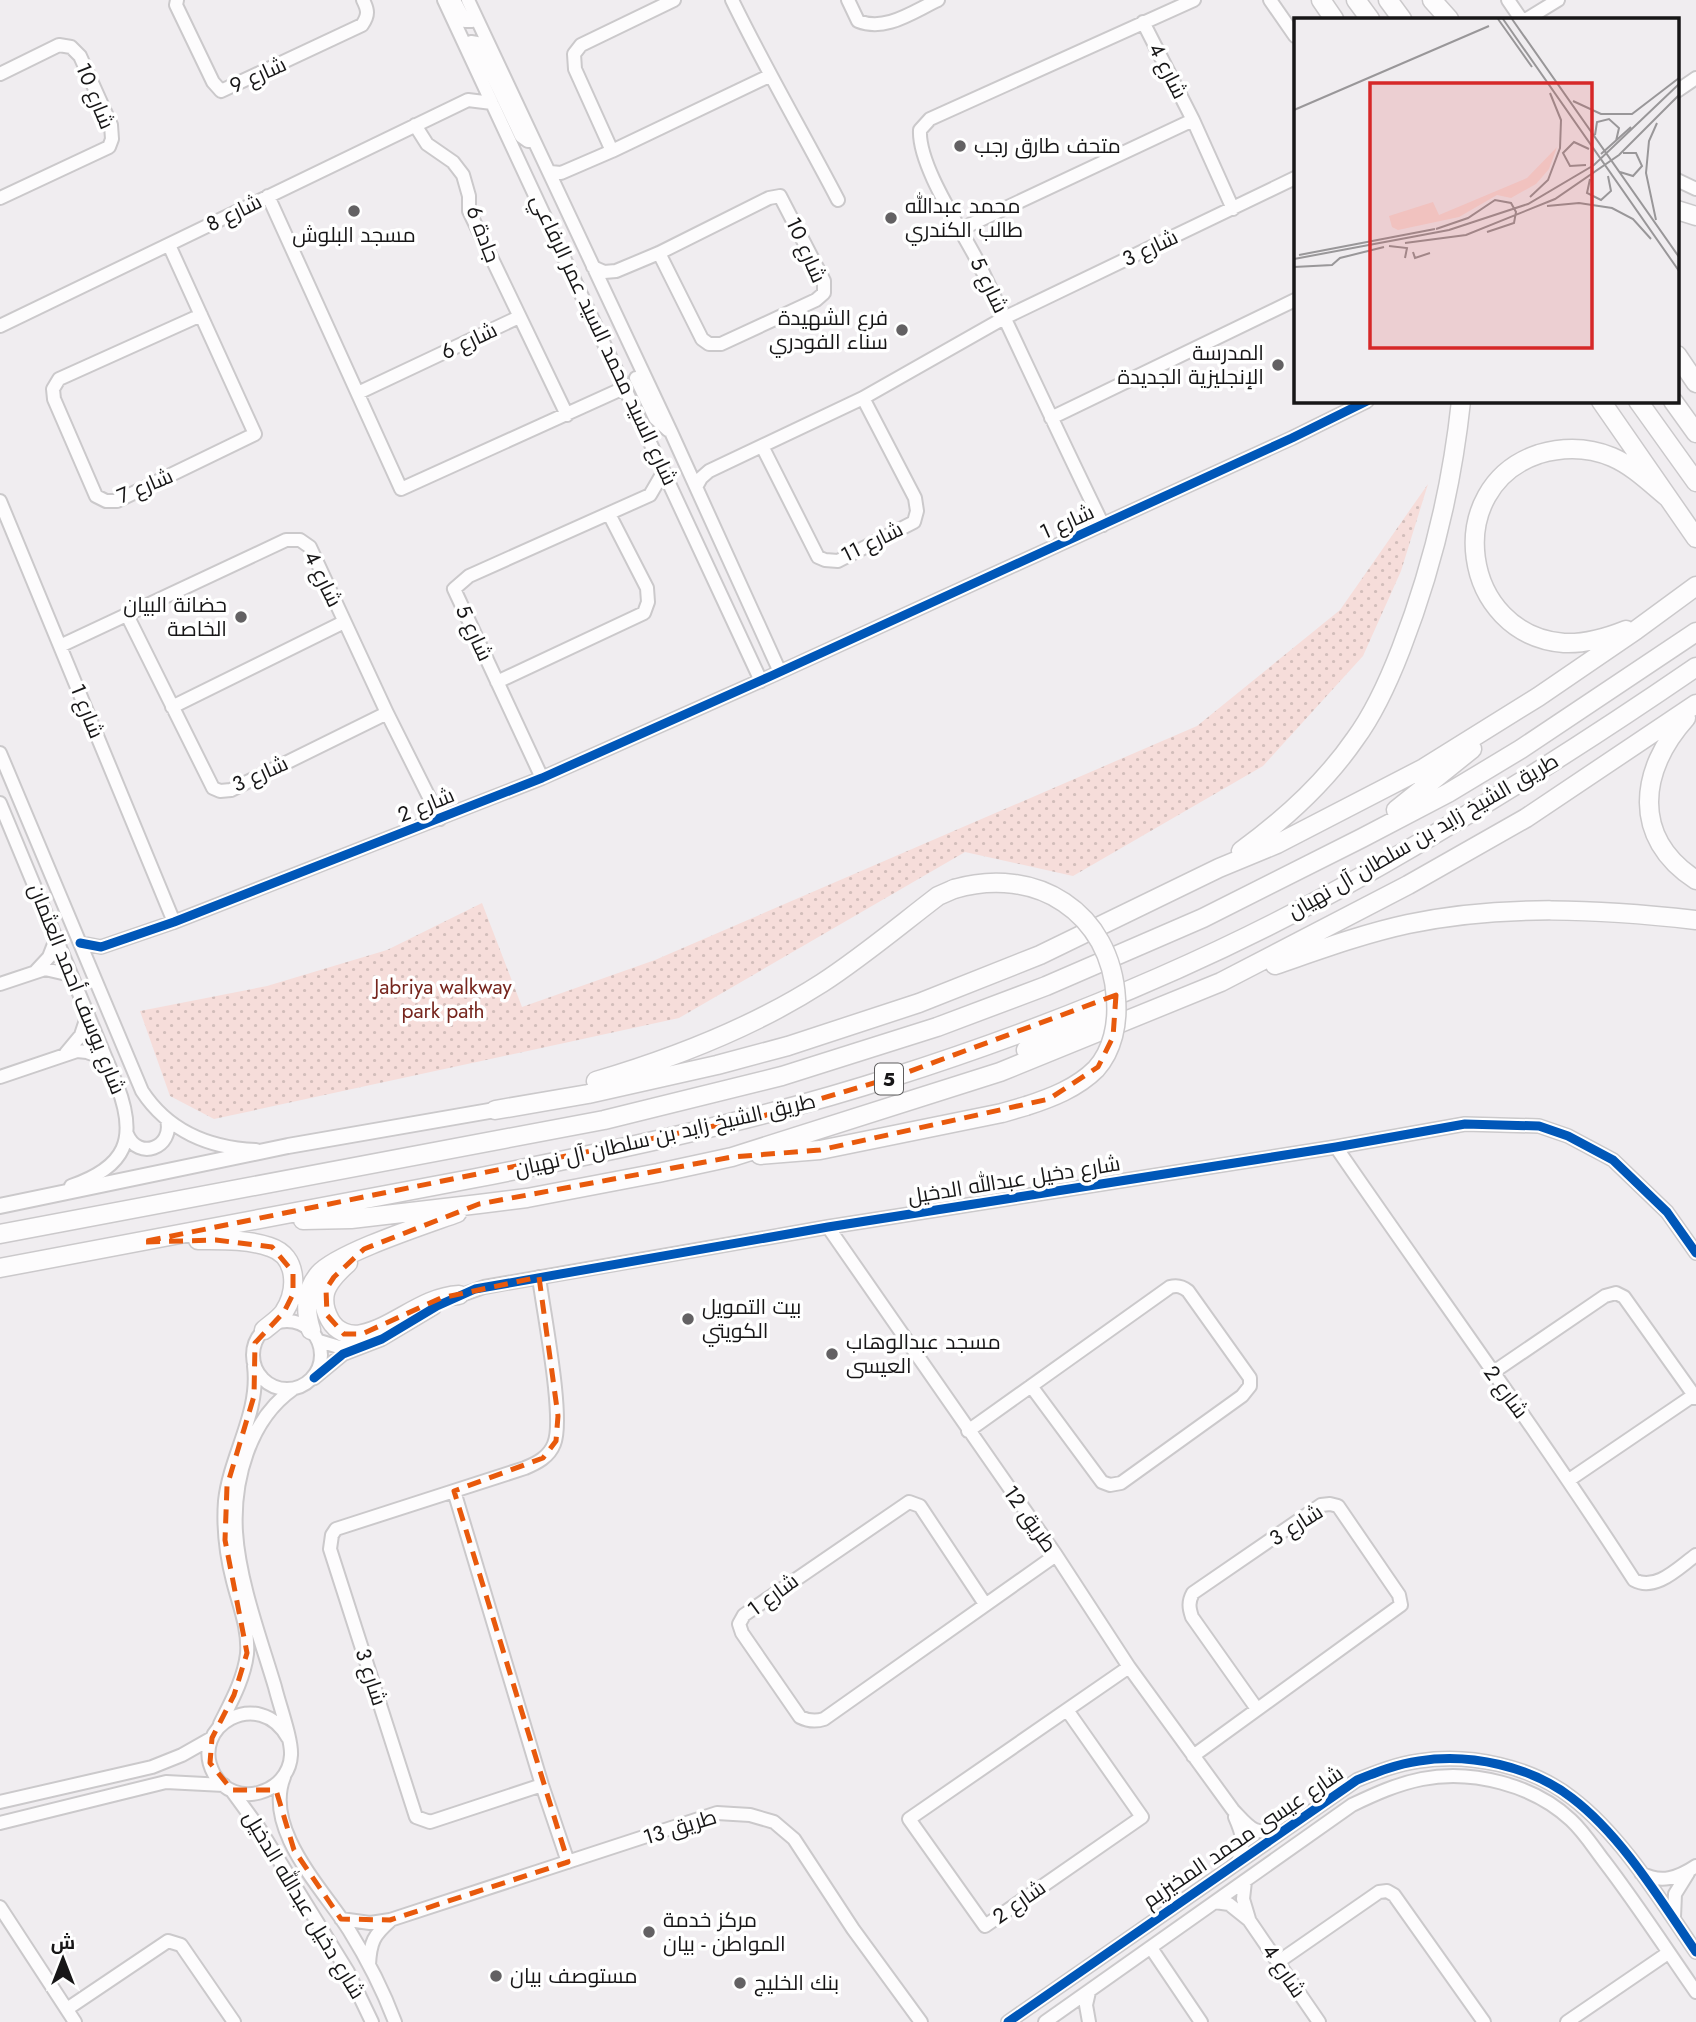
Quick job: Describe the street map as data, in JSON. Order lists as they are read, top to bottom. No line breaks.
{"streets":{"highway":["طريق الشيخ زايد بن سلطان آل نهيان","5"],"street":["شارع 4","شارع 9","شارع 10","شارع 8","جادة 6","شارع 3","شارع 5","شارع السيد محمد السيد عمر الرفاعي","شارع 6","شارع 7","شارع 1","شارع 11","شارع 2","شارع يوسف أحمد العثمان","شارع دخيل عبدالله الدخيل","طريق 12","طريق 13","شارع عيسى محمد المخيزيم"]},"crossings":[["شارع 4","شارع 3"],["شارع 4","شارع 5"],["شارع 4","شارع 1"],["شارع 4","شارع 2"],["شارع 4","شارع عيسى محمد المخيزيم"],["شارع 8","جادة 6"],["شارع 8","شارع 7"],["جادة 6","شارع 6"],["شارع 3","شارع 5"],["شارع 3","شارع دخيل عبدالله الدخيل"],["شارع 3","طريق 12"],["شارع 5","شارع 1"],["شارع 5","شارع 2"],["شارع السيد محمد السيد عمر الرفاعي","شارع 1"],["شارع السيد محمد السيد عمر الرفاعي","شارع 2"],["شارع 1","شارع 2"],["شارع 1","طريق 12"],["شارع 2","شارع يوسف أحمد العثمان"],["شارع 2","شارع دخيل عبدالله الدخيل"],["شارع 2","طريق 12"],["شارع دخيل عبدالله الدخيل","طريق 12"],["شارع دخيل عبدالله الدخيل","طريق 13"],["طريق 12","شارع عيسى محمد المخيزيم"]],"parks":["Jabriya walkway park path"],"places":["متحف طارق رجب","مسجد البلوش","محمد عبدالله طالب الكندري","فرع الشهيدة سناء الفودري","المدرسة الإنجليزية الجديدة","حضانة البيان الخاصة","بيت التمويل الكويتي","مسجد عبدالوهاب العيسى","مركز خدمة المواطن - بيان","مستوصف بيان","بنك الخليج"],"north":"top"}
